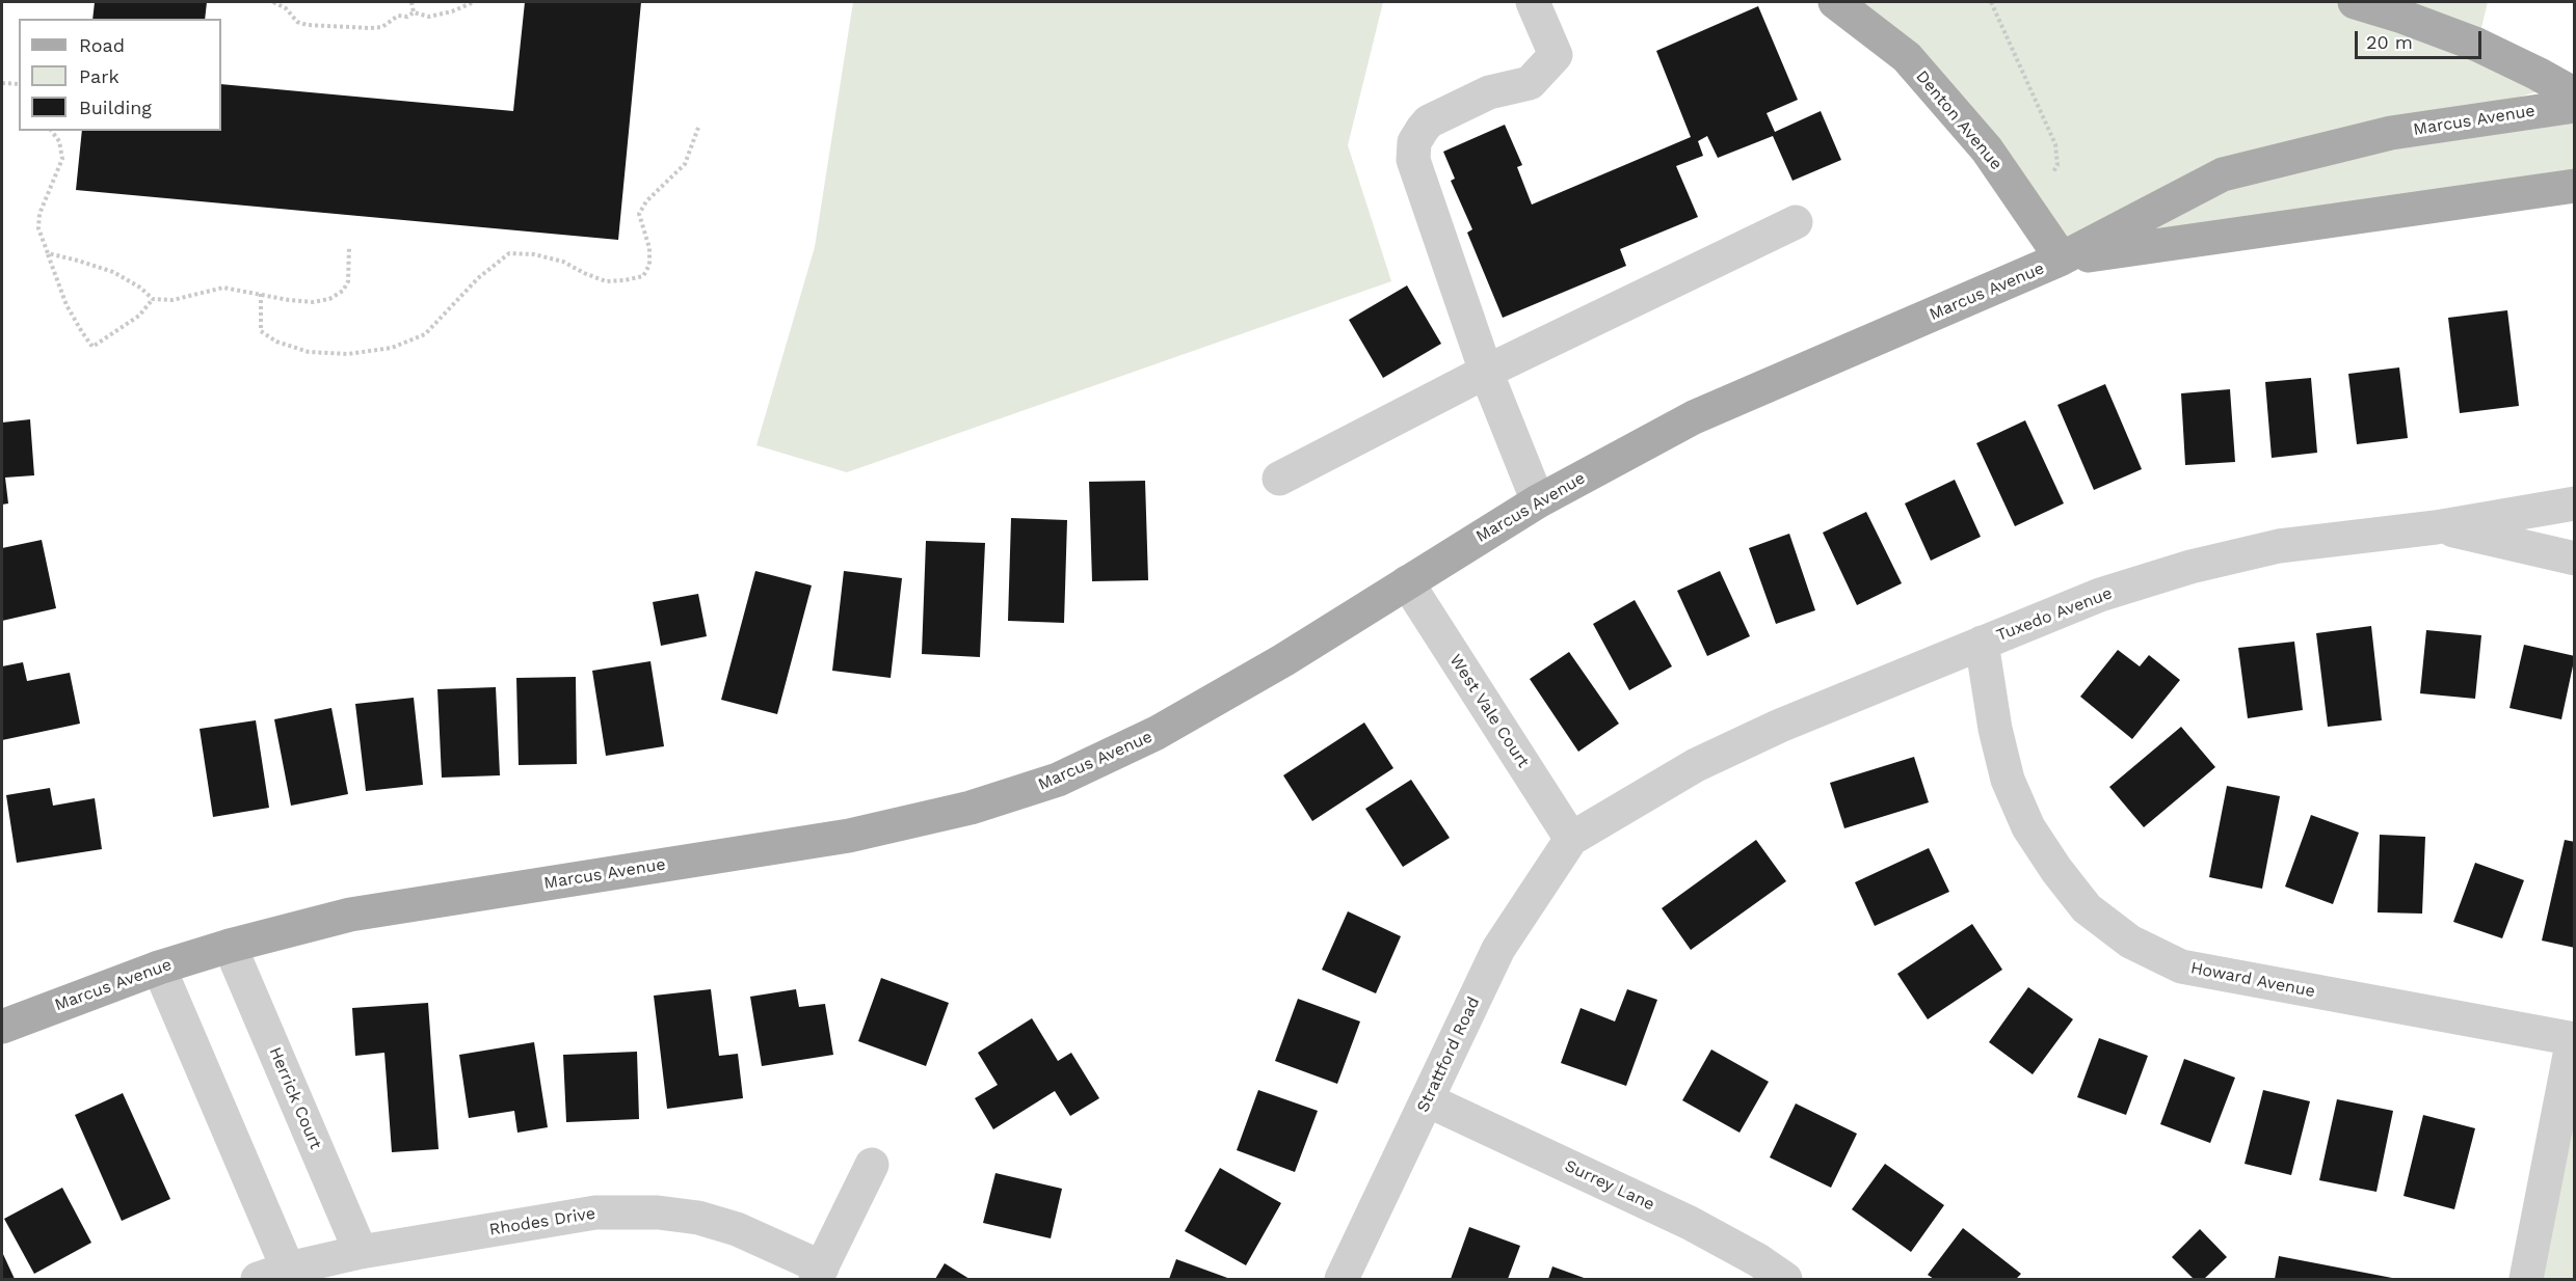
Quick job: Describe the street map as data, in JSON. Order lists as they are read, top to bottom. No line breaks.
{"streets":{"main road":["Denton Avenue","Marcus Avenue"],"street":["Tuxedo Avenue","West Vale Court","Howard Avenue","Strattford Road","Herrick Court","Surrey Lane","Rhodes Drive"]},"crossings":[["Denton Avenue","Marcus Avenue"],["Marcus Avenue","West Vale Court"],["Marcus Avenue","Herrick Court"],["Tuxedo Avenue","West Vale Court"],["Tuxedo Avenue","Howard Avenue"],["Tuxedo Avenue","Strattford Road"],["West Vale Court","Strattford Road"],["Strattford Road","Surrey Lane"],["Herrick Court","Rhodes Drive"]],"legend":["Road","Park","Building"],"scale_bar":"20 m"}
